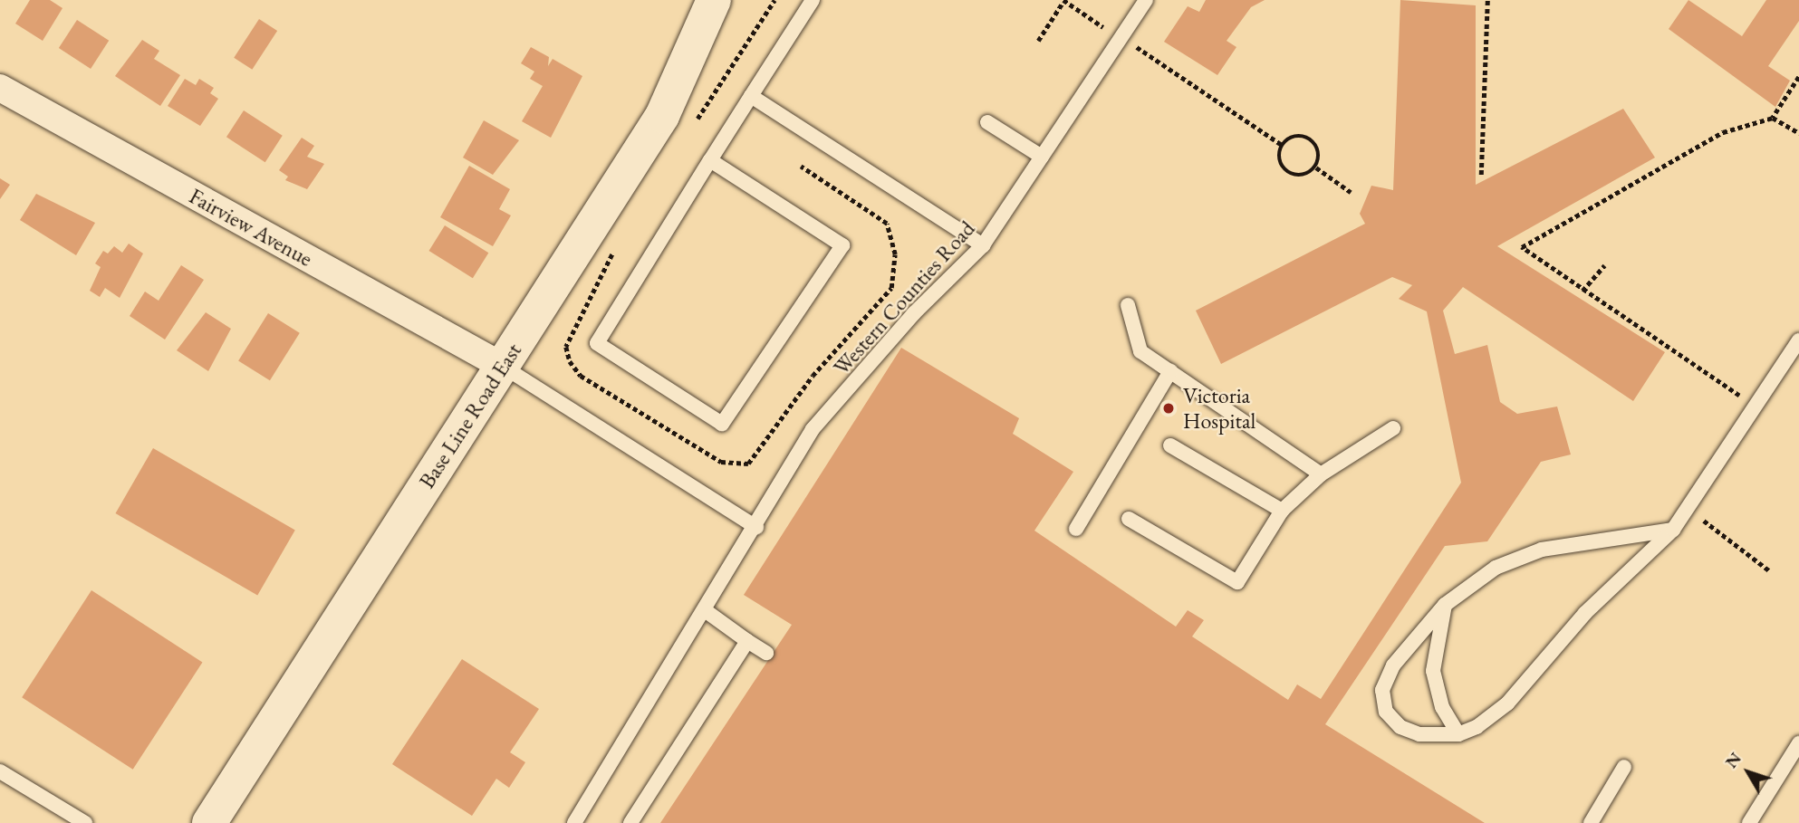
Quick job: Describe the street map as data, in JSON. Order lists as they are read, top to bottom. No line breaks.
{"streets":{"street":["Fairview Avenue","Base Line Road East"],"lane":["Western Counties Road"]},"crossings":[["Fairview Avenue","Base Line Road East"]],"places":["Victoria Hospital"],"north":"top left"}
